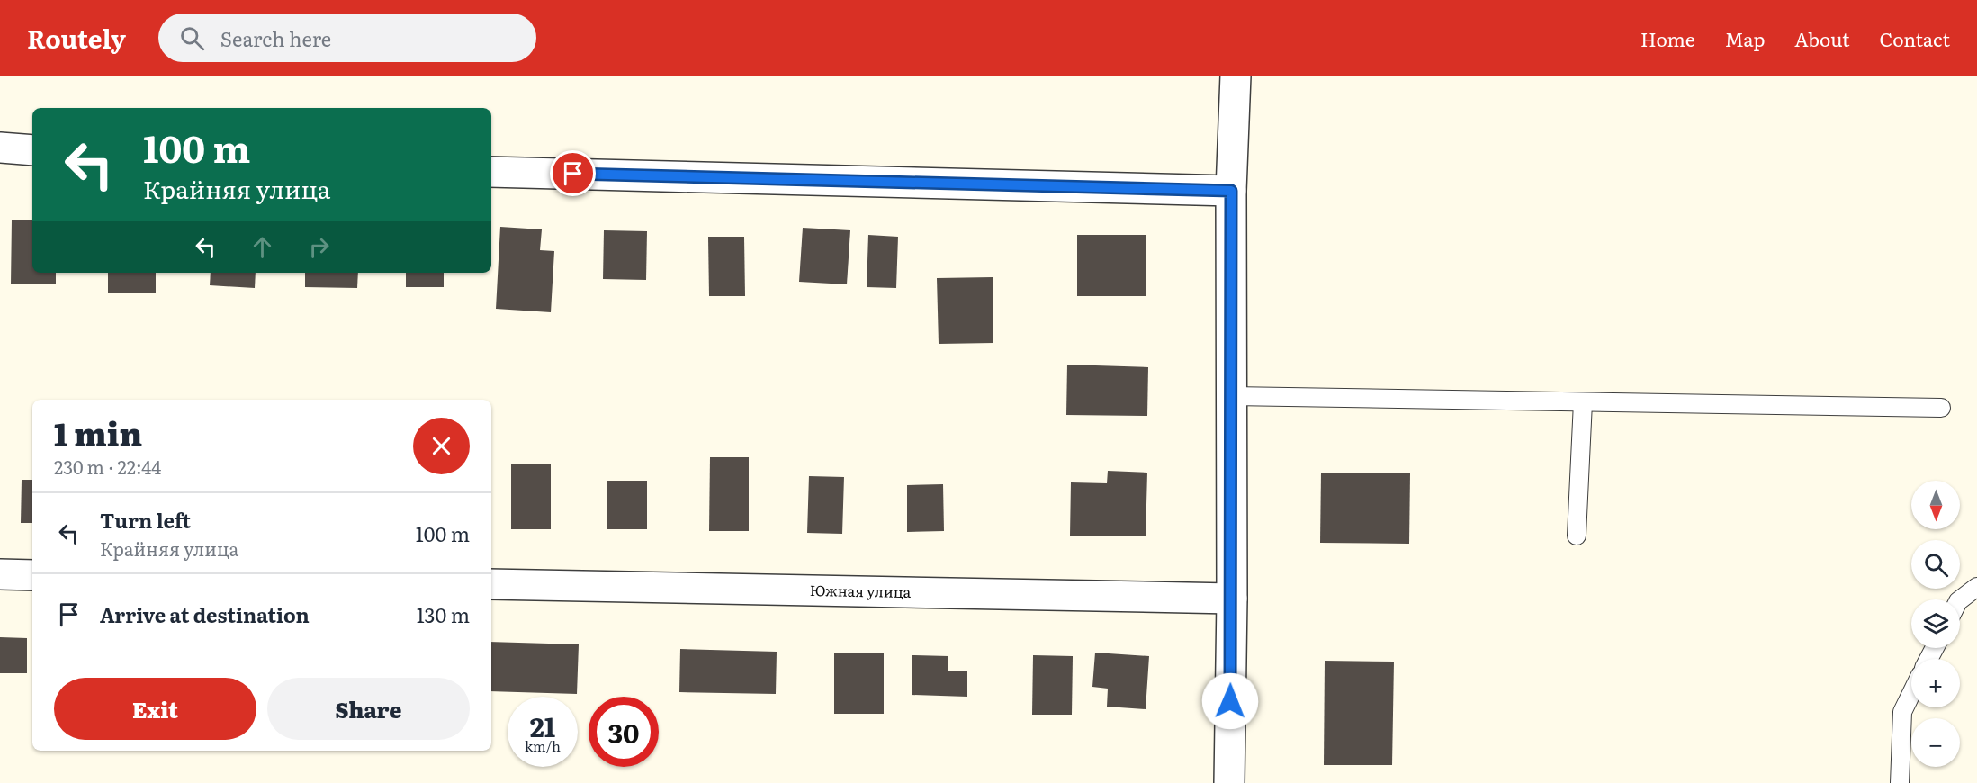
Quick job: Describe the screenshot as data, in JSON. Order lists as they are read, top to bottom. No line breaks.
{"streets":{"street":["Южная улица"]},"north":"bottom","page":{"header":"Routely","search":"Search here","nav":["Home","Map","About","Contact"],"turn":["100 m","Крайняя улица"],"heading":["1 min","230 m · 22:44"],"map_buttons":["+","−"],"list":[{"name":"Turn left","note":"Крайняя улица","value":"100 m"},{"name":"Arrive at destination","value":"130 m"}],"buttons":["Exit","Share"],"speed":"21 km/h","limit":"30"}}
